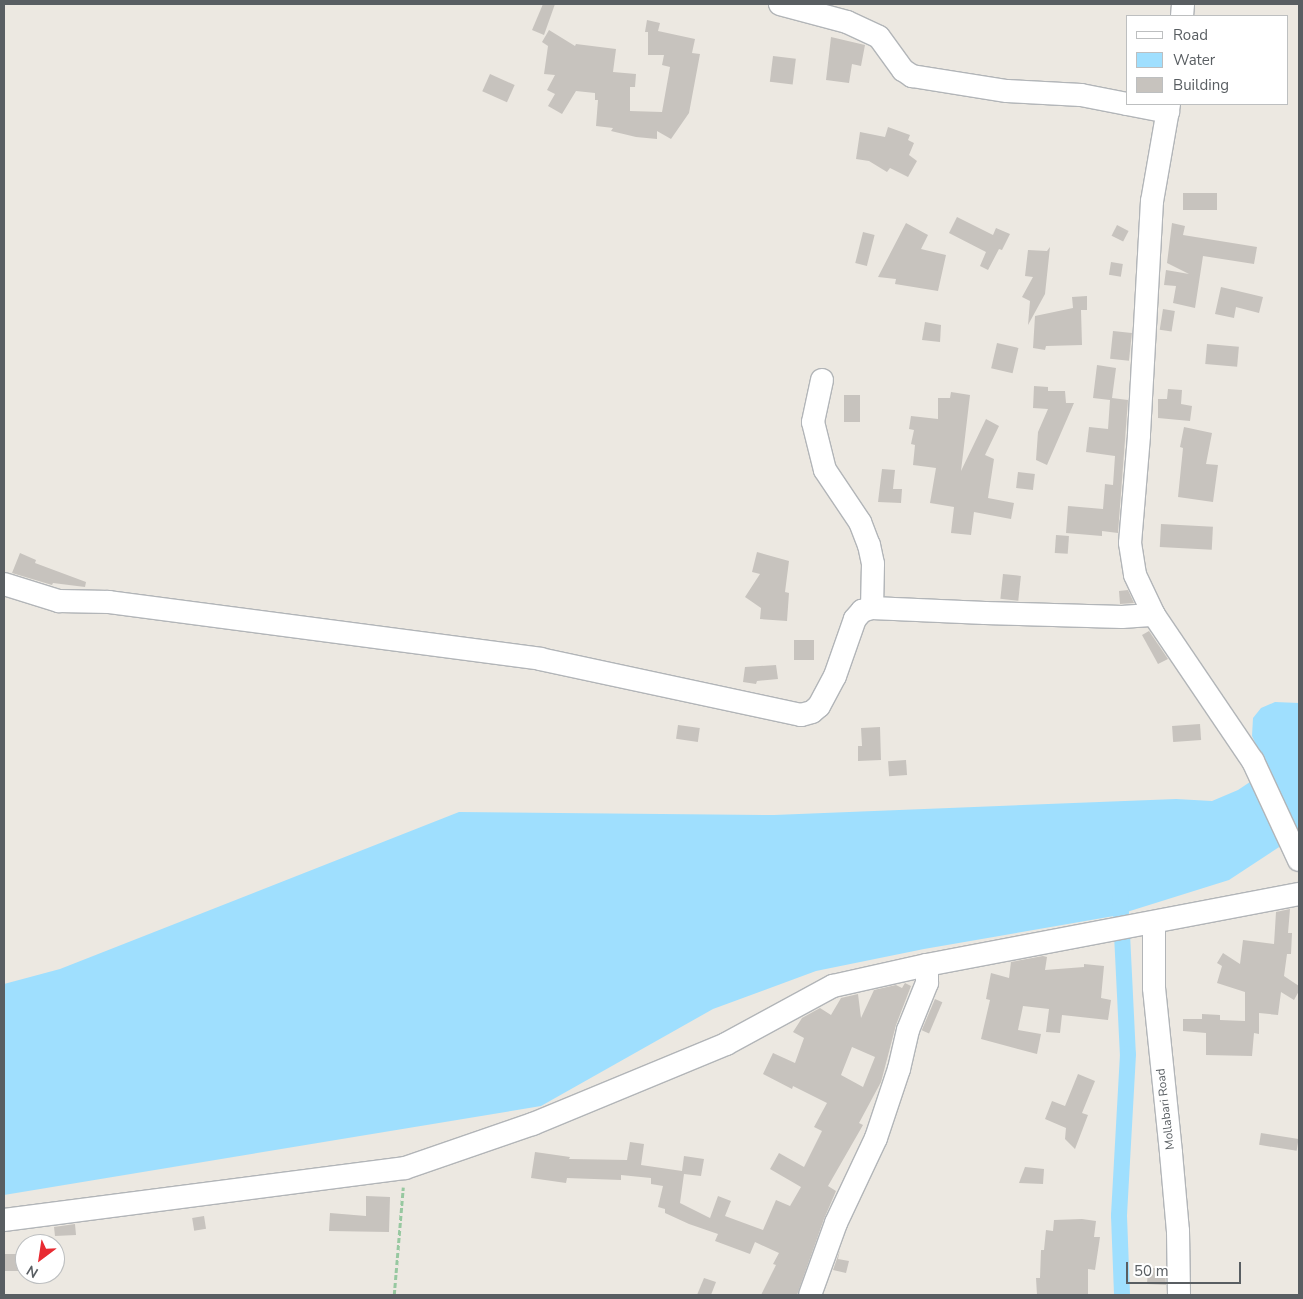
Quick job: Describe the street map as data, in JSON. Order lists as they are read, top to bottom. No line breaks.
{"streets":{"street":["Mollabari Road"]},"legend":["Road","Water","Building"],"scale_bar":"50 m","north":"bottom left"}
